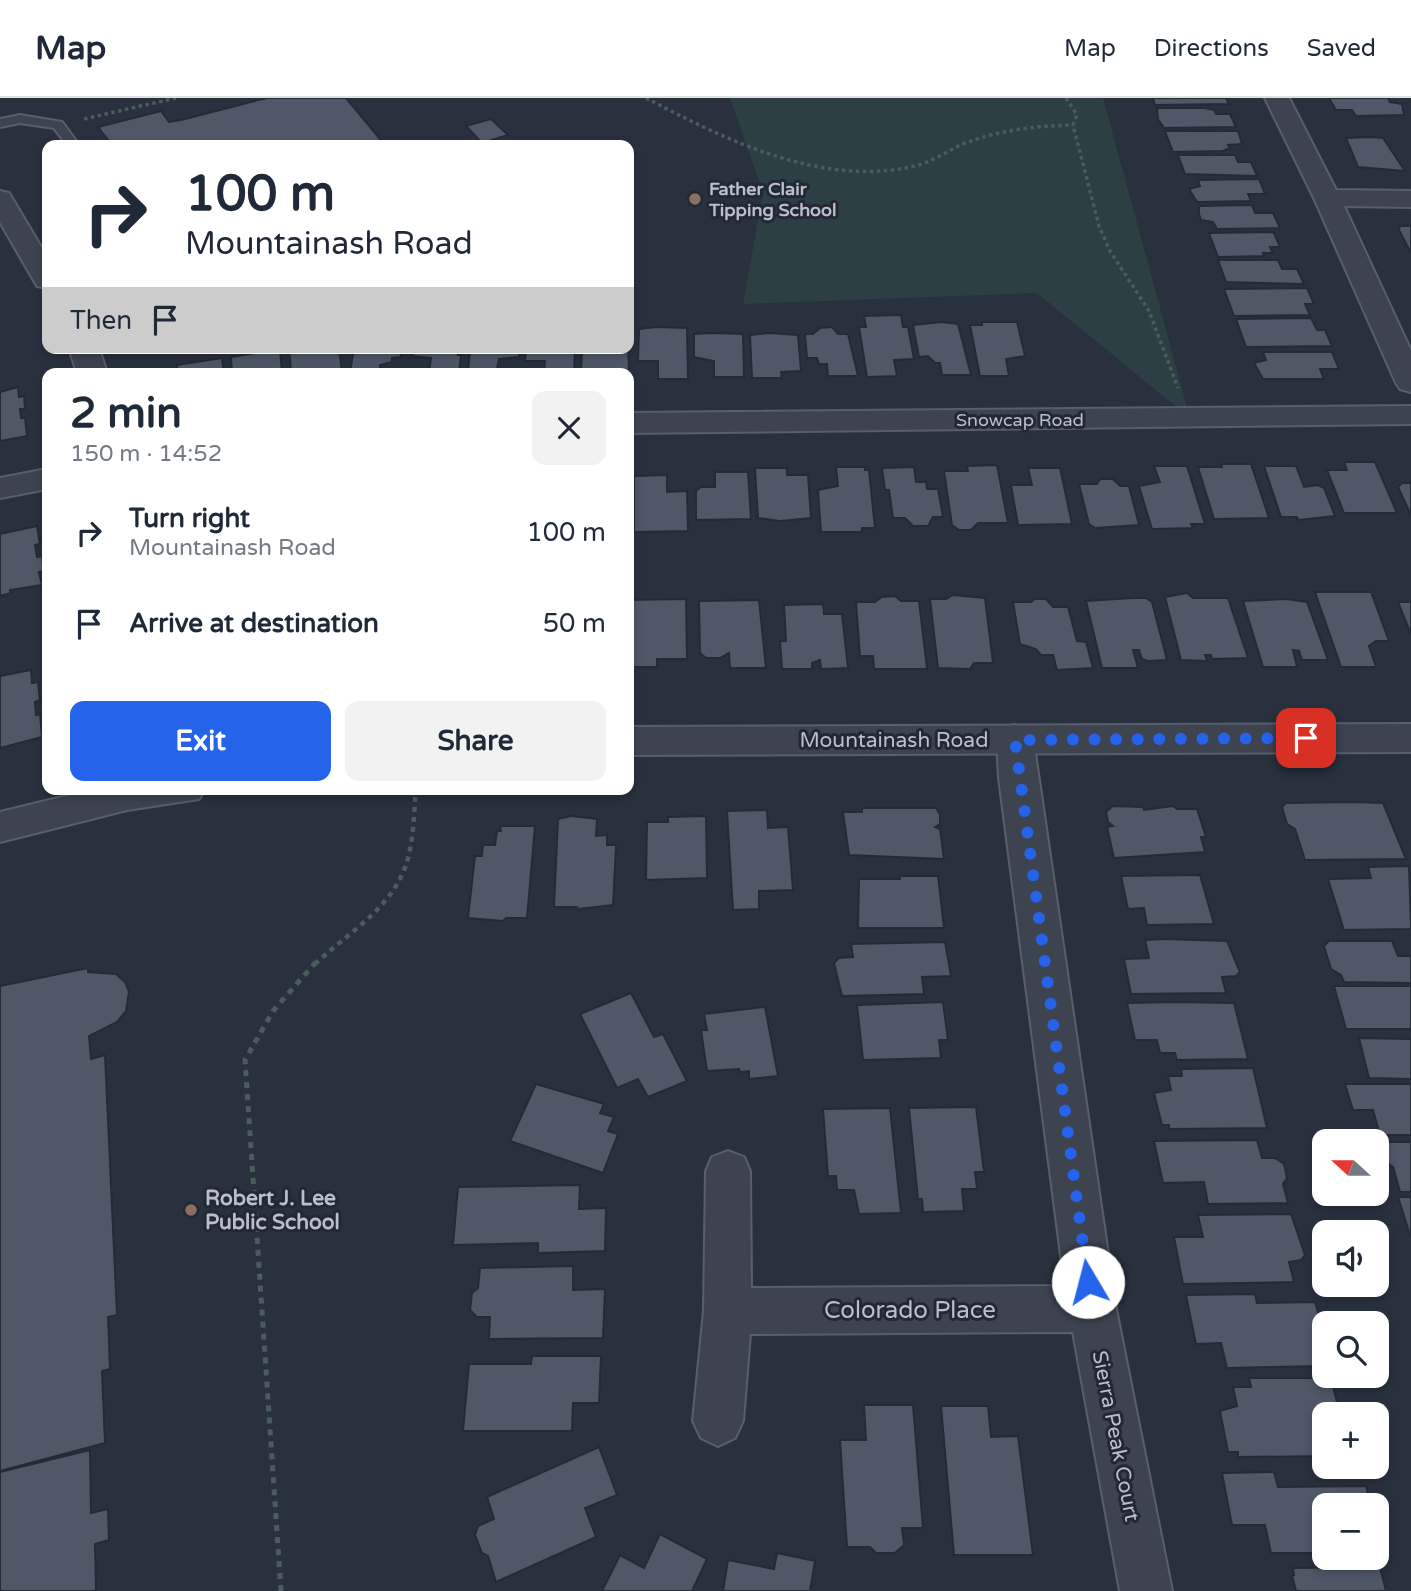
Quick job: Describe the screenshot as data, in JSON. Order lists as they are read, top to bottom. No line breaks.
{"streets":{"street":["Snowcap Road","Mountainash Road","Colorado Place","Sierra Peak Court"]},"crossings":[["Mountainash Road","Sierra Peak Court"],["Colorado Place","Sierra Peak Court"]],"places":["Father Clair Tipping School","Robert J. Lee Public School"],"north":"left","page":{"header":"Map","nav":["Map","Directions","Saved"],"turn":["100 m","Mountainash Road"],"then":"Then","heading":["2 min","150 m · 14:52"],"list":[{"name":"Turn right","note":"Mountainash Road","value":"100 m"},{"name":"Arrive at destination","value":"50 m"}],"buttons":["Exit","Share"],"map_buttons":["+","−"]}}
